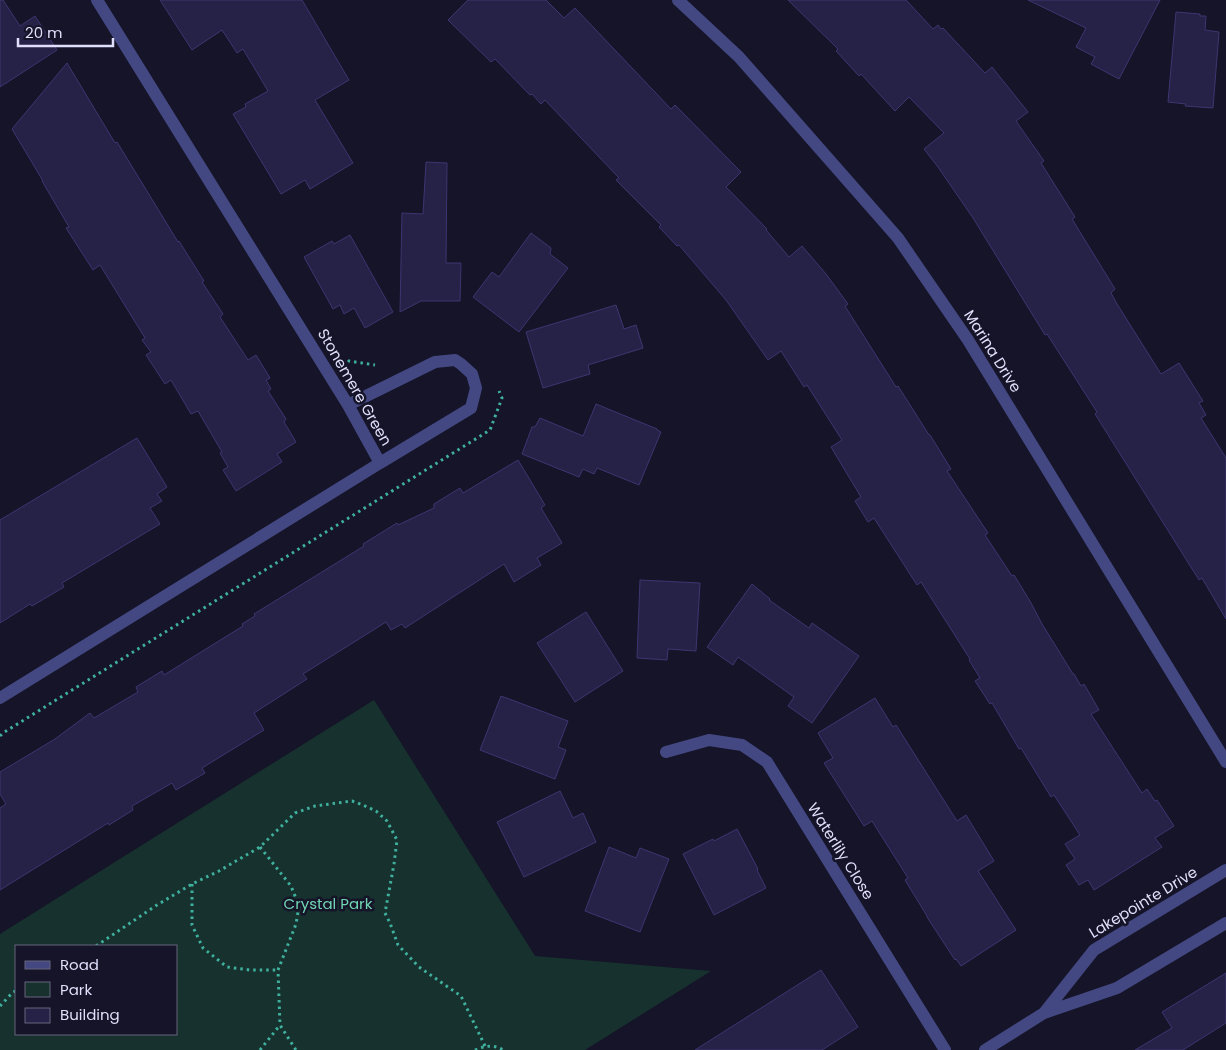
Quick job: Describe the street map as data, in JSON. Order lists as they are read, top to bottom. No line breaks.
{"streets":{"street":["Marina Drive","Stonemere Green","Waterlily Close","Lakepointe Drive"]},"parks":["Crystal Park"],"legend":["Road","Park","Building"],"scale_bar":"20 m"}
